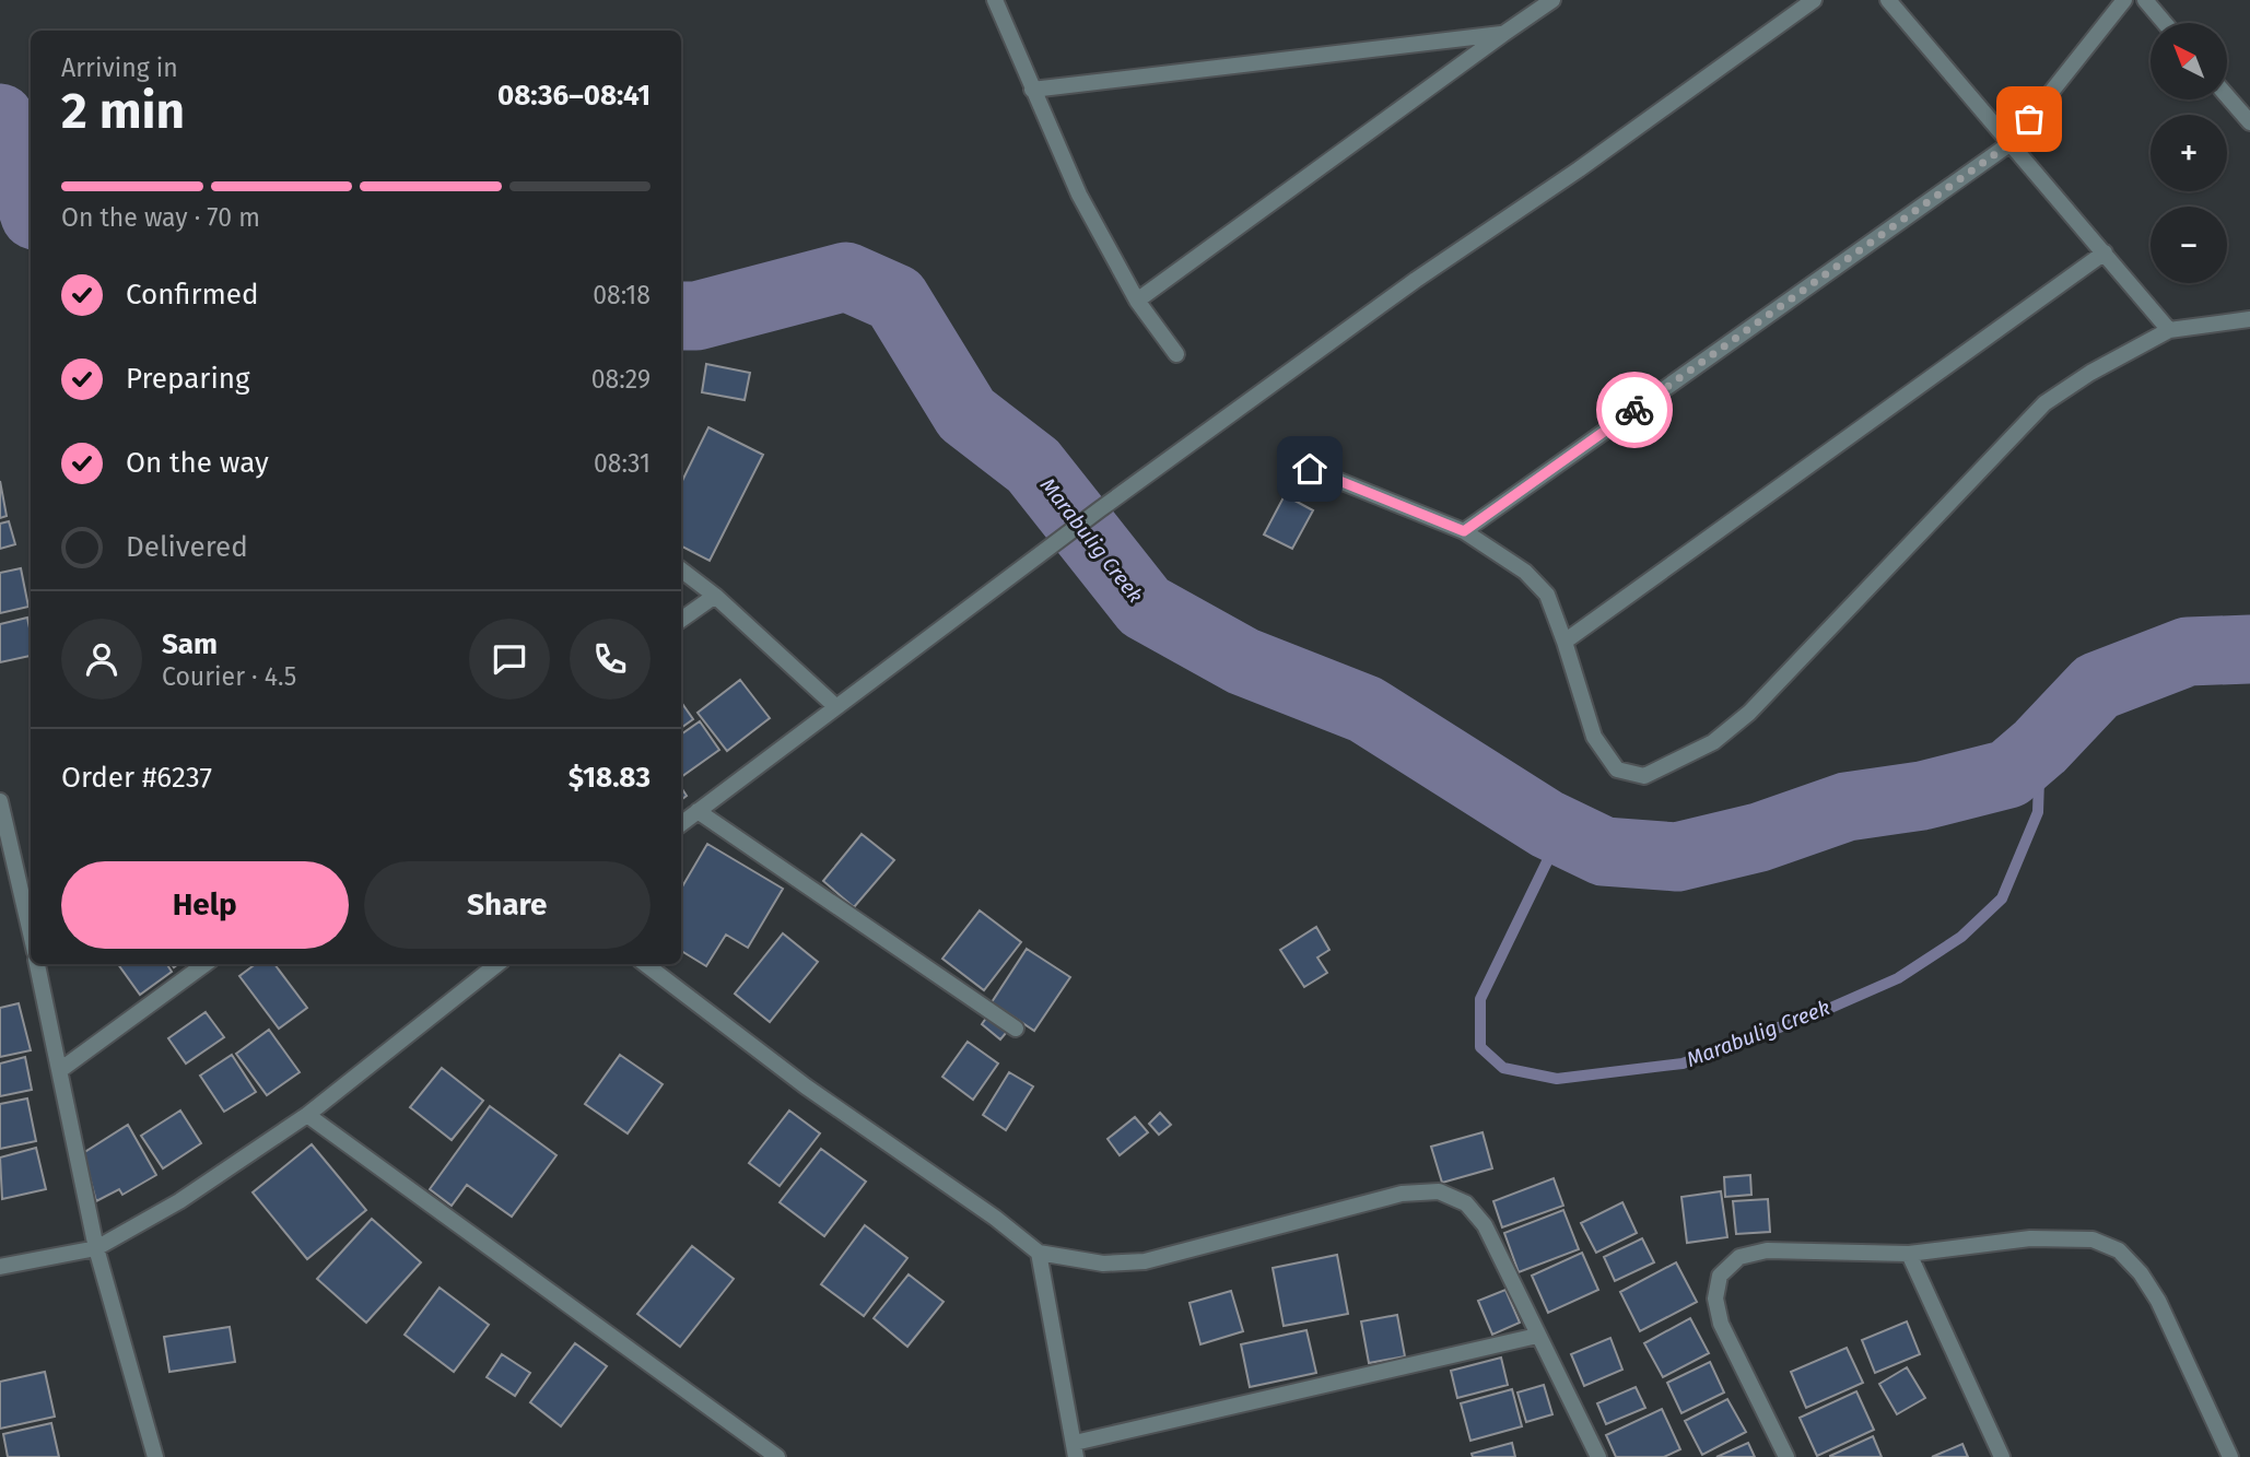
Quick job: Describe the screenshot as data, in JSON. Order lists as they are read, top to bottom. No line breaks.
{"water":["Marabulig Creek"],"north":"top left","page":{"map_buttons":["+","−"],"heading":["2 min","Arriving in","08:36–08:41"],"panel":["Sam","Courier · 4.5","Order #6237","$18.83"],"bar":"On the way · 70 m","list":[["Confirmed","08:18"],["Preparing","08:29"],["On the way","08:31"],"Delivered"],"buttons":["Help","Share"]}}
